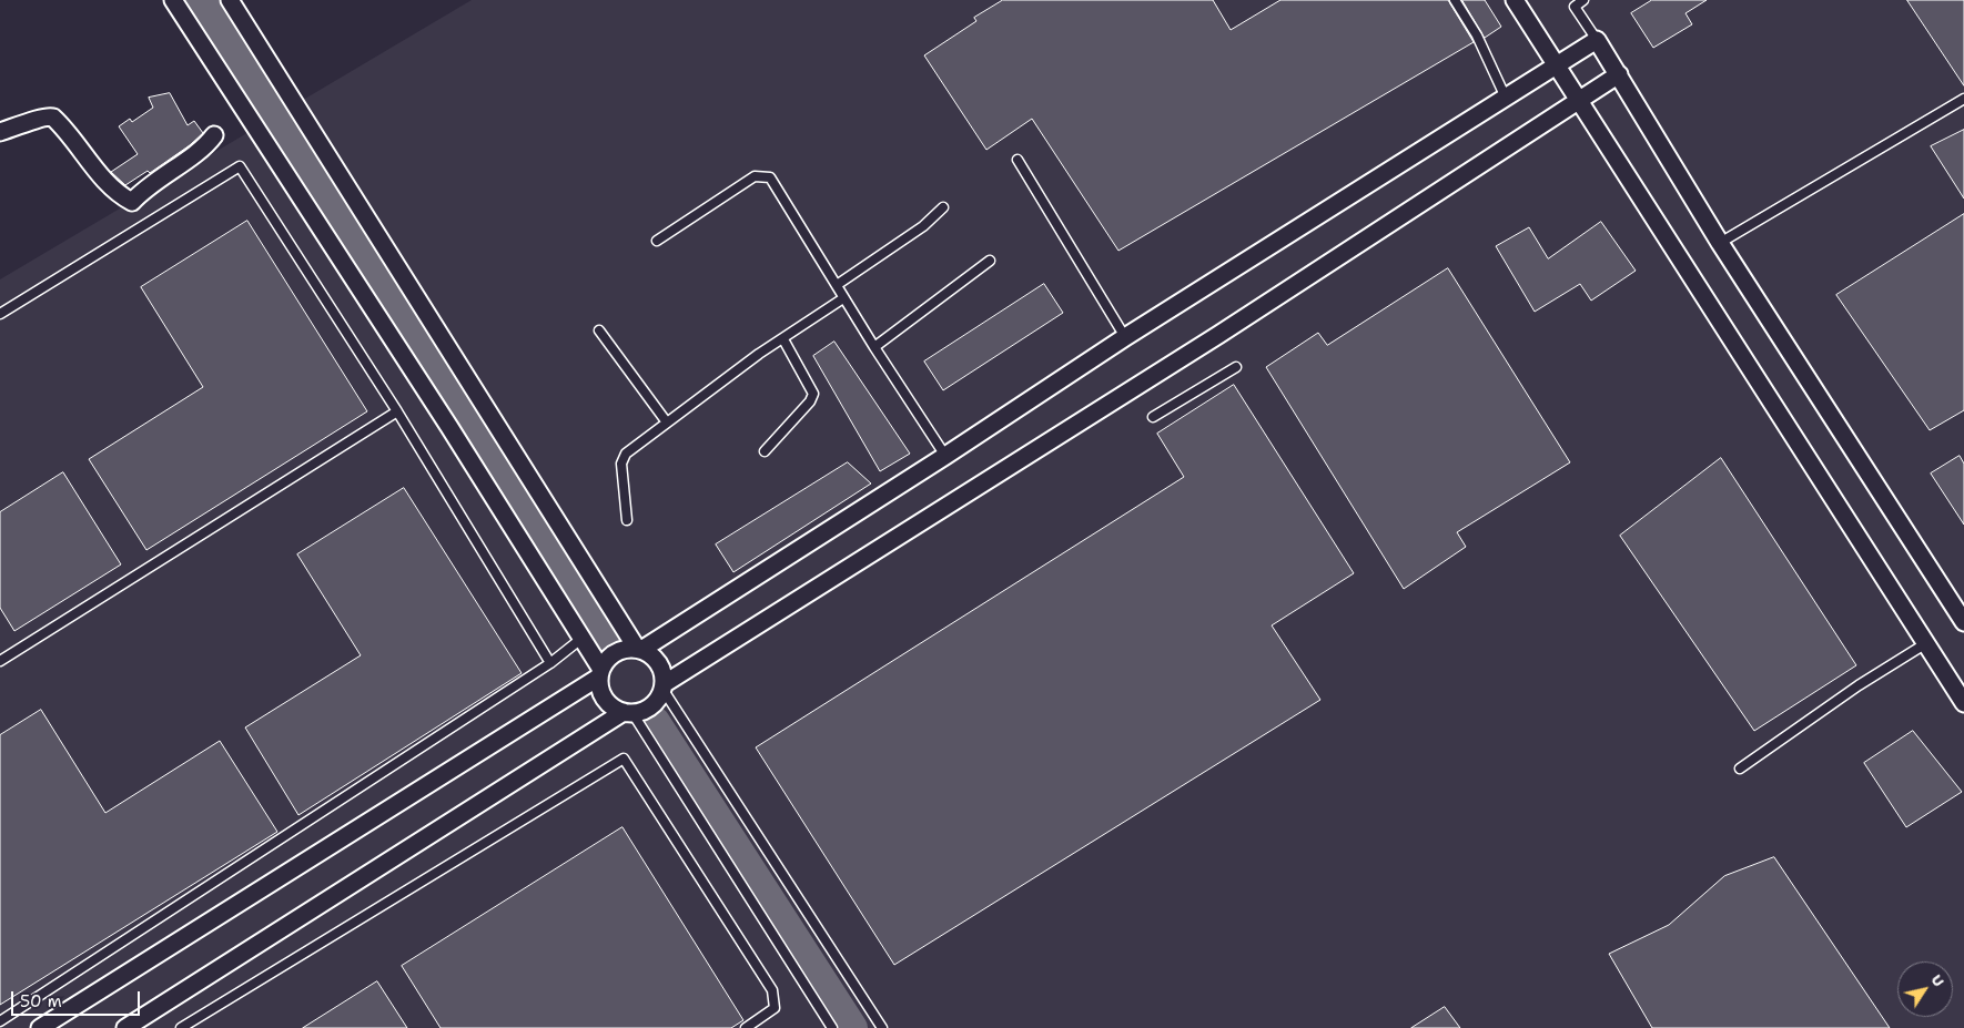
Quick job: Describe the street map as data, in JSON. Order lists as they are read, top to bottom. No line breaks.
{"scale_bar":"50 m","north":"top right"}
